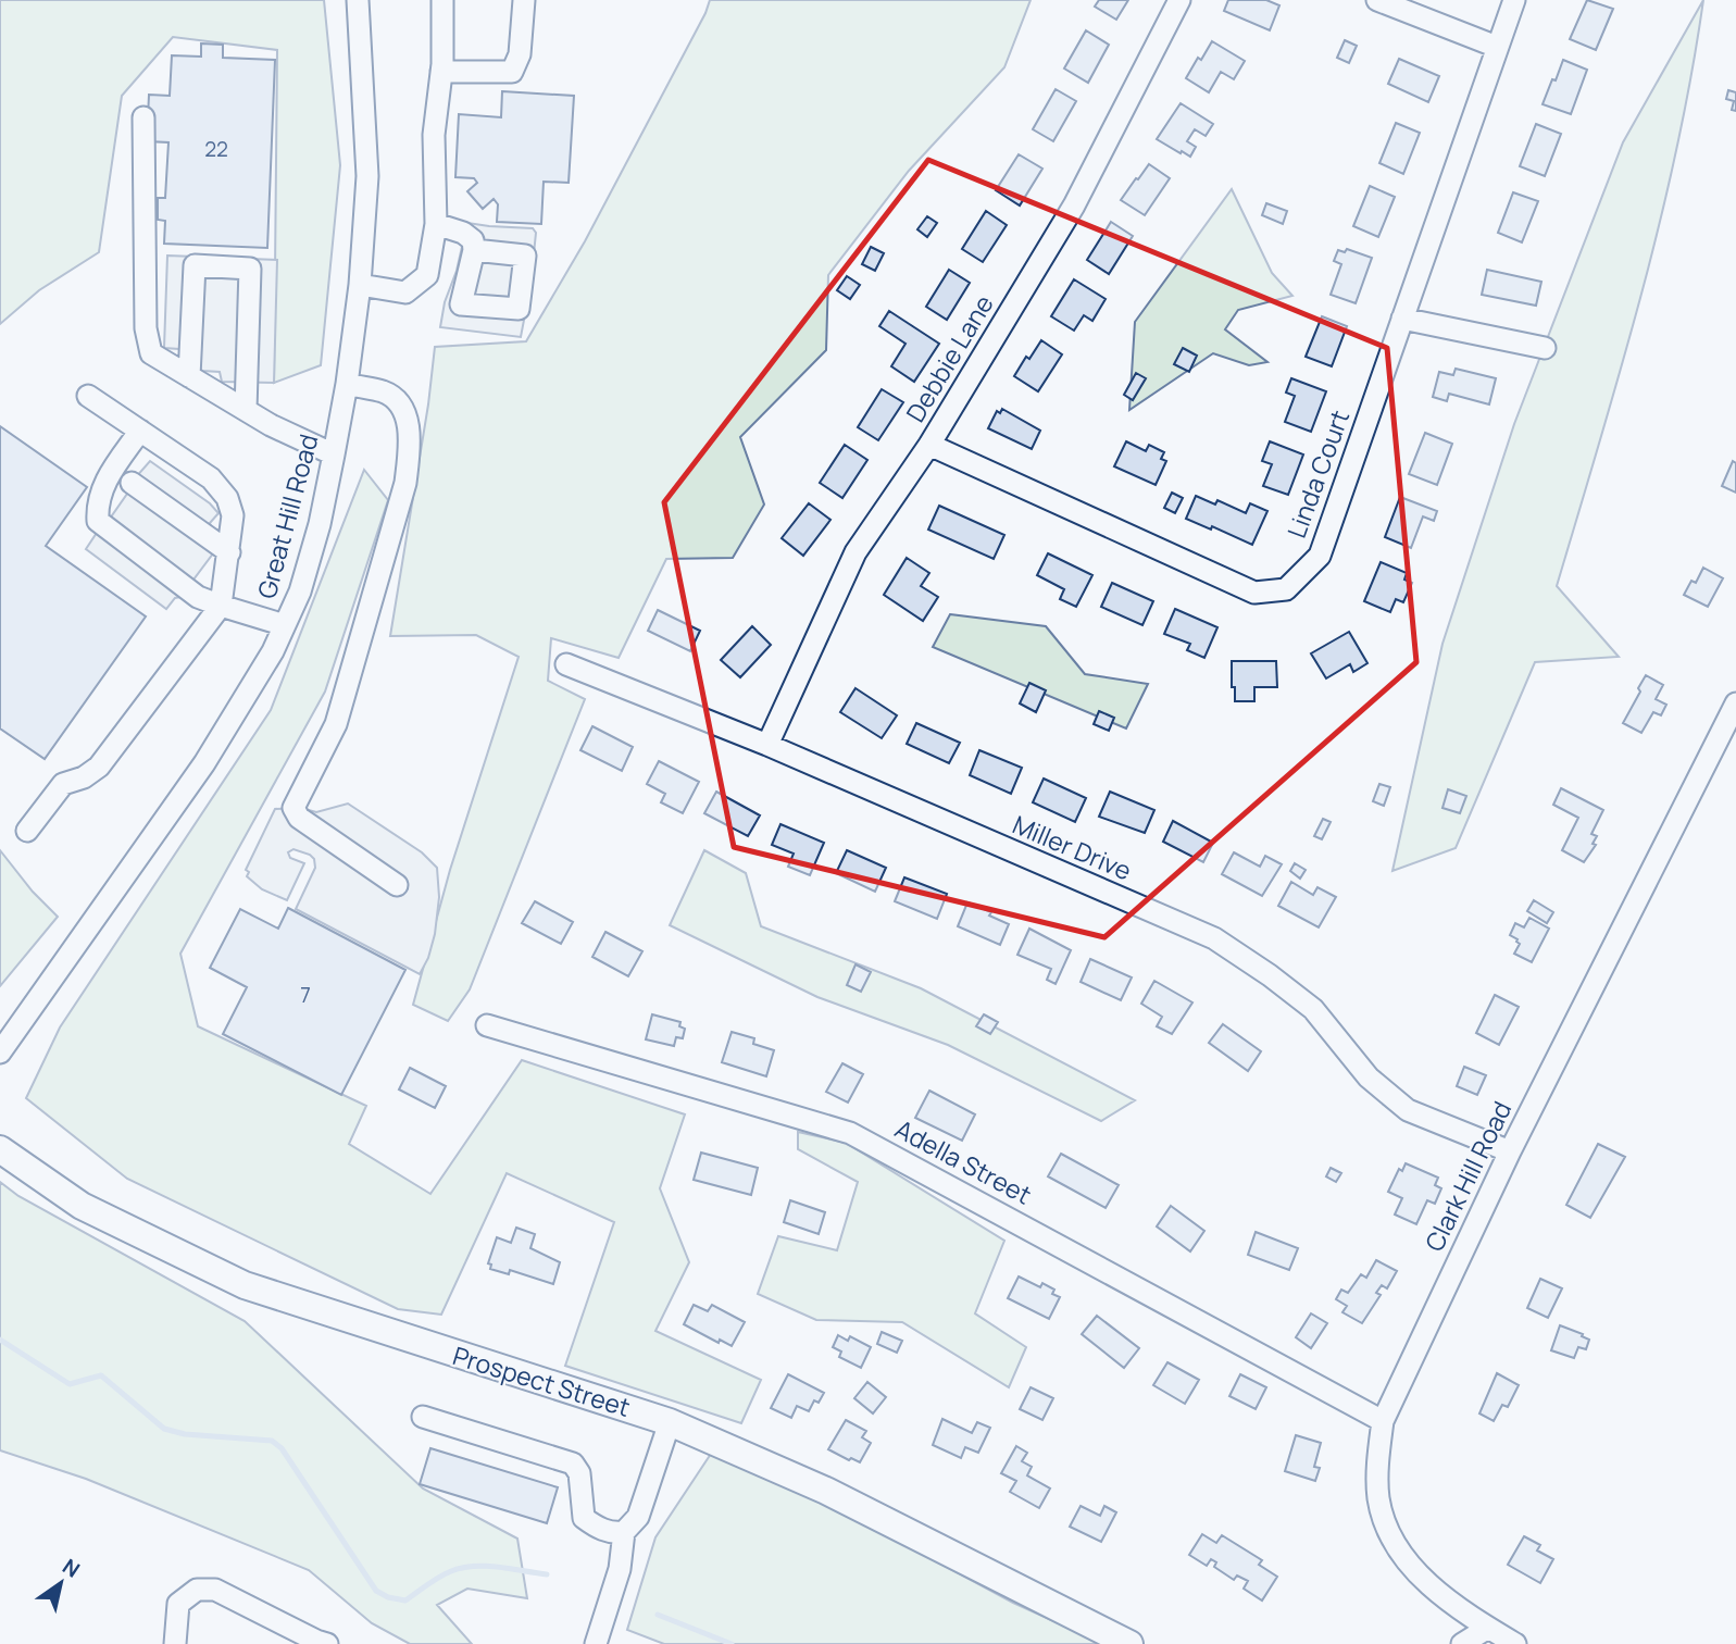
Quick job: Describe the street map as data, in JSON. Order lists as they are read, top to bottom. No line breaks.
{"streets":{"main road":["Prospect Street"],"street":["Debbie Lane","Linda Court","Great Hill Road","Miller Drive","Adella Street","Clark Hill Road"]},"crossings":[["Debbie Lane","Linda Court"],["Debbie Lane","Miller Drive"],["Miller Drive","Clark Hill Road"],["Adella Street","Clark Hill Road"]],"house_numbers":["22","7"],"north":"top right"}
